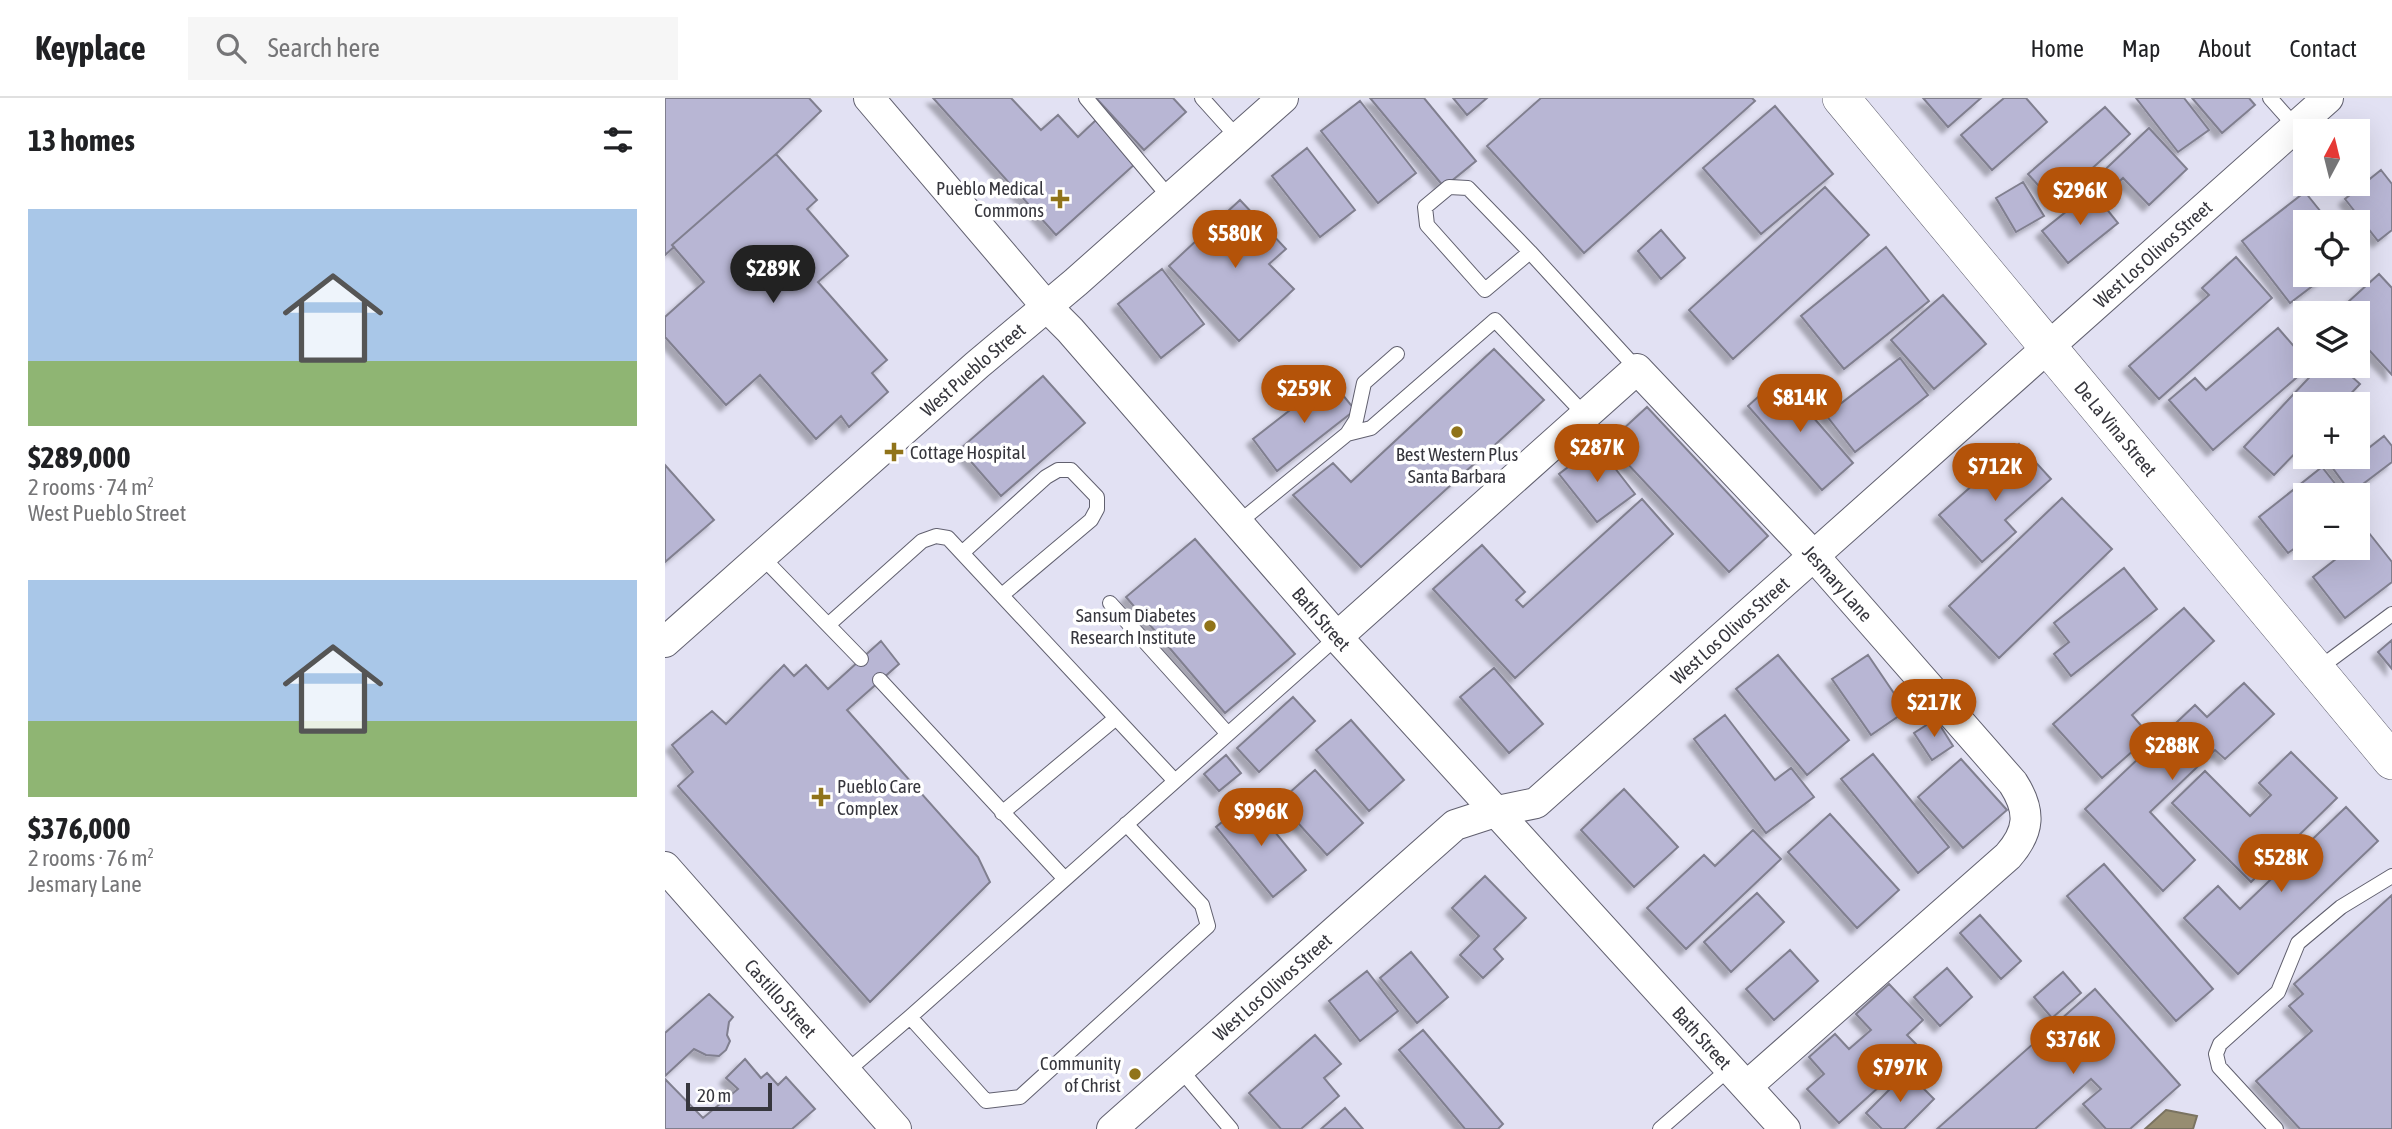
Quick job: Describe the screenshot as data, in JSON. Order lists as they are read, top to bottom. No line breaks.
{"streets":{"street":["West Los Olivos Street","West Pueblo Street","De La Vina Street","Jesmary Lane","Bath Street","Castillo Street"]},"crossings":[["West Los Olivos Street","De La Vina Street"],["West Los Olivos Street","Jesmary Lane"],["West Los Olivos Street","Bath Street"],["West Pueblo Street","Bath Street"],["Jesmary Lane","Bath Street"]],"places":{"health":["Pueblo Medical Commons","Cottage Hospital","Pueblo Care Complex"],"other":["Best Western Plus Santa Barbara","Sansum Diabetes Research Institute","Community of Christ"]},"scale_bar":"20 m","north":"top","page":{"header":"Keyplace","search":"Search here","nav":["Home","Map","About","Contact"],"heading":"13 homes","map_buttons":["+","−"],"price":["$296K","$580K","$289K","$259K","$814K","$287K","$712K","$217K","$288K","$996K","$528K","$376K","$797K"],"list":[{"name":"$289,000","note":"2 rooms · 74 m² · West Pueblo Street"},{"name":"$376,000","note":"2 rooms · 76 m² · Jesmary Lane"}],"scale":"20 m"}}
